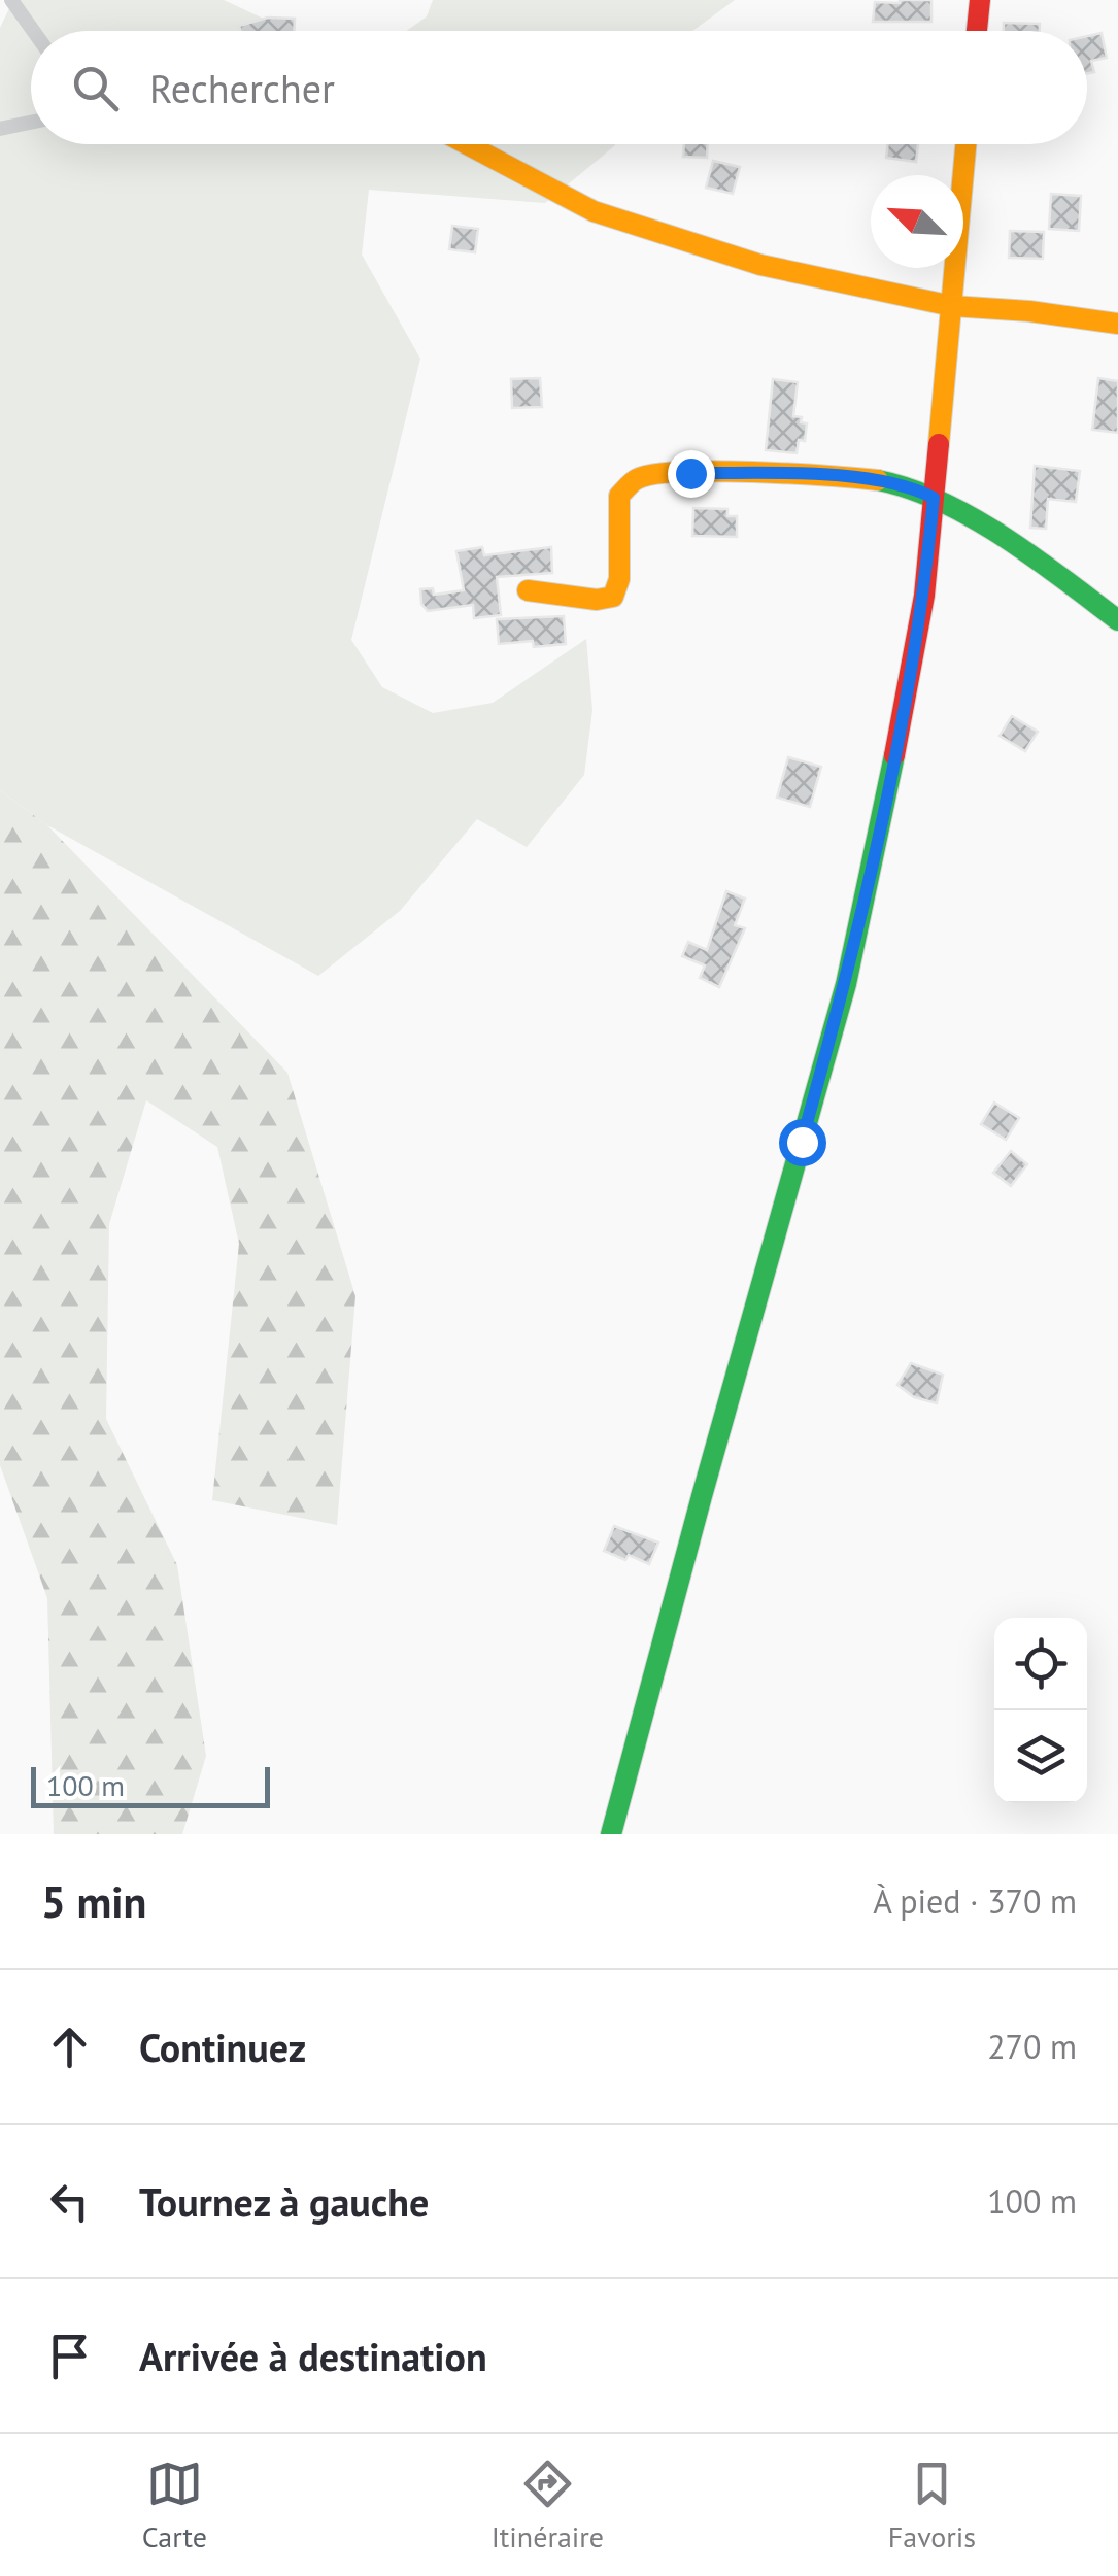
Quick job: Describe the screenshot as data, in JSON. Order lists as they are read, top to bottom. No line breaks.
{"scale_bar":"100 m","north":"top left","page":{"search":"Rechercher","scale":"100 m","heading":["5 min","À pied · 370 m"],"list":[["Continuez","270 m"],["Tournez à gauche","100 m"],"Arrivée à destination"],"nav":["Carte","Itinéraire","Favoris"]}}
